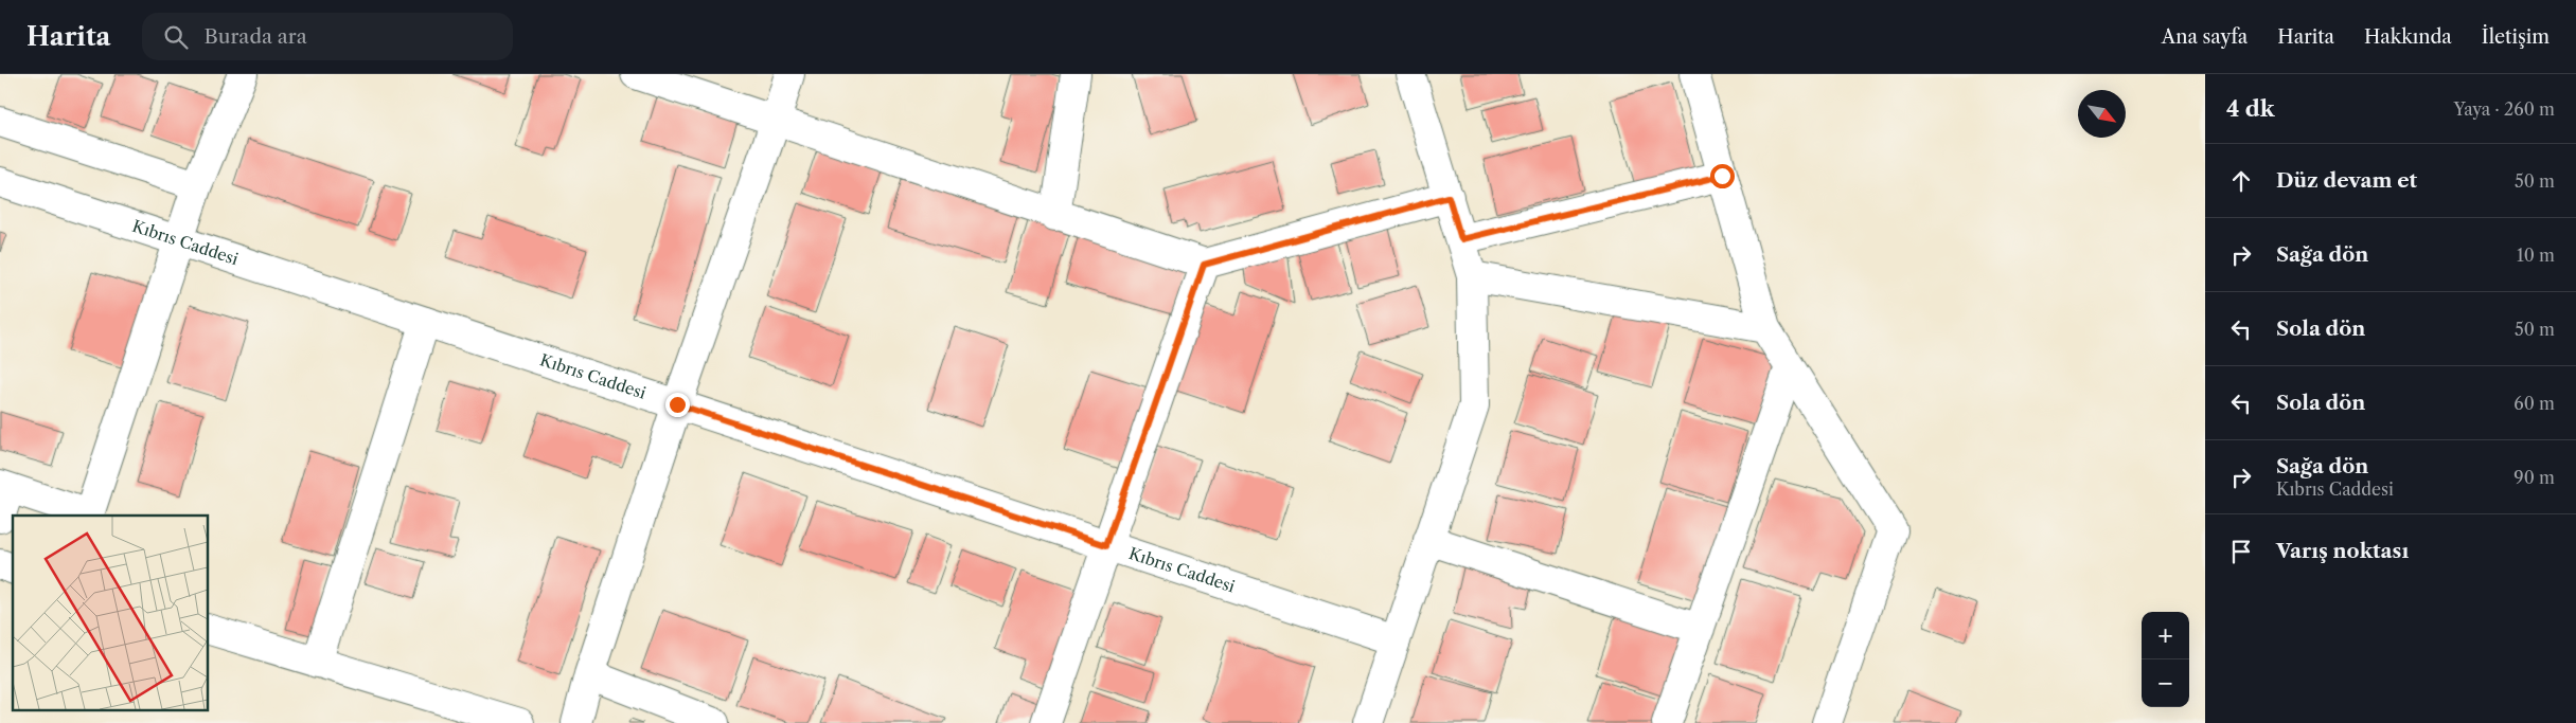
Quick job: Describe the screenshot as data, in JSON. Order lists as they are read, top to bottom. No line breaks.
{"streets":{"street":["Kıbrıs Caddesi"]},"north":"bottom right","page":{"header":"Harita","search":"Burada ara","nav":["Ana sayfa","Harita","Hakkında","İletişim"],"heading":["4 dk","Yaya · 260 m"],"list":[["Düz devam et","50 m"],["Sağa dön","10 m"],["Sola dön","50 m"],["Sola dön","60 m"],["Sağa dön","Kıbrıs Caddesi","90 m"],"Varış noktası"],"map_buttons":["+","−"]}}
